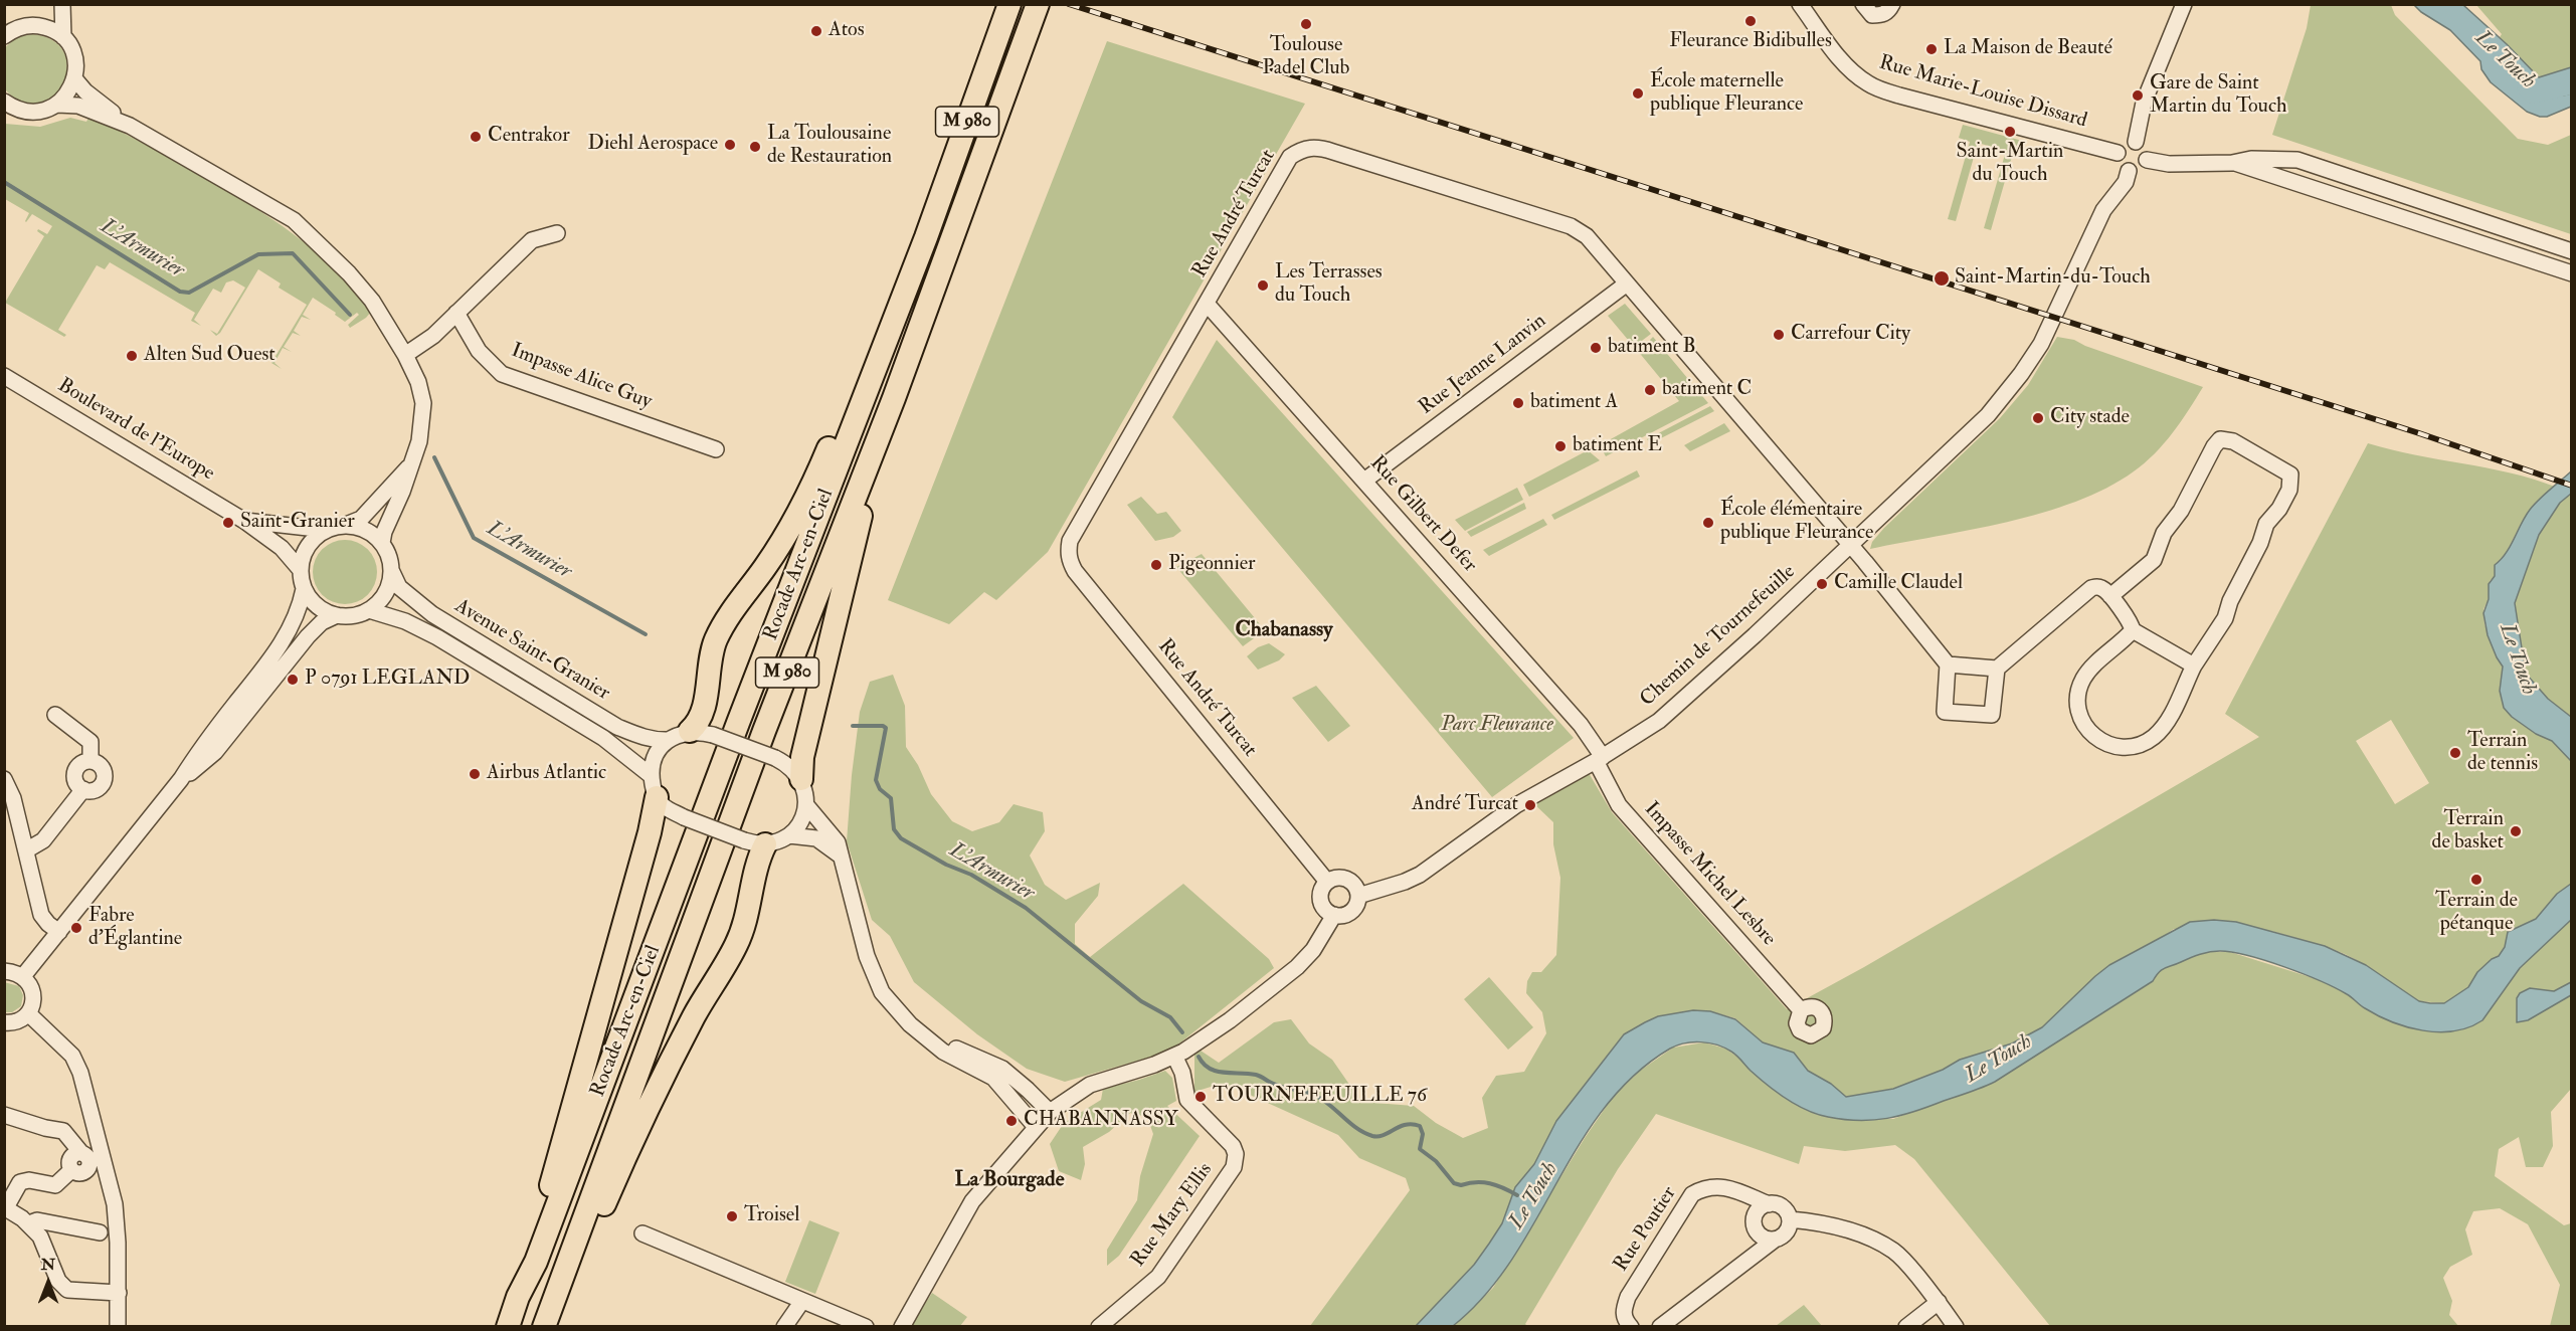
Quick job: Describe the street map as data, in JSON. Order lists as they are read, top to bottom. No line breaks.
{"streets":{"highway":["M 980","Rocade Arc-en-Ciel"],"street":["Rue Marie-Louise Dissard","Rue André Turcat","Rue Jeanne Lanvin","Impasse Alice Guy","Boulevard de l'Europe","Rue Gilbert Defer","Chemin de Tournefeuille","Avenue Saint-Granier","Impasse Michel Lesbre","Rue Mary Ellis","Rue Poutier"]},"crossings":[["Rue Marie-Louise Dissard","Chemin de Tournefeuille"],["Rue André Turcat","Rue Jeanne Lanvin"],["Rue André Turcat","Rue Gilbert Defer"],["Rue André Turcat","Chemin de Tournefeuille"],["Rue Jeanne Lanvin","Rue Gilbert Defer"],["Boulevard de l'Europe","Avenue Saint-Granier"],["Rue Gilbert Defer","Chemin de Tournefeuille"],["Rue Gilbert Defer","Impasse Michel Lesbre"],["Chemin de Tournefeuille","Impasse Michel Lesbre"]],"districts":["Chabanassy","La Bourgade"],"water":["Le Touch","L'Armurier"],"parks":["Parc Fleurance"],"places":["Fleurance Bidibulles","Toulouse Padel Club","Atos","La Maison de Beauté","École maternelle publique Fleurance","Gare de Saint Martin du Touch","Saint-Martin du Touch","Centrakor","Diehl Aerospace","La Toulousaine de Restauration","Saint-Martin-du-Touch","Les Terrasses du Touch","Carrefour City","batiment B","Alten Sud Ouest","batiment C","batiment A","City stade","batiment E","Saint-Granier","École élémentaire publique Fleurance","Pigeonnier","Camille Claudel","P 0791 LEGLAND","Terrain de tennis","Airbus Atlantic","André Turcat","Terrain de basket","Terrain de pétanque","Fabre d'Églantine","TOURNEFEUILLE 76","CHABANNASSY","Troisel"],"north":"top"}
